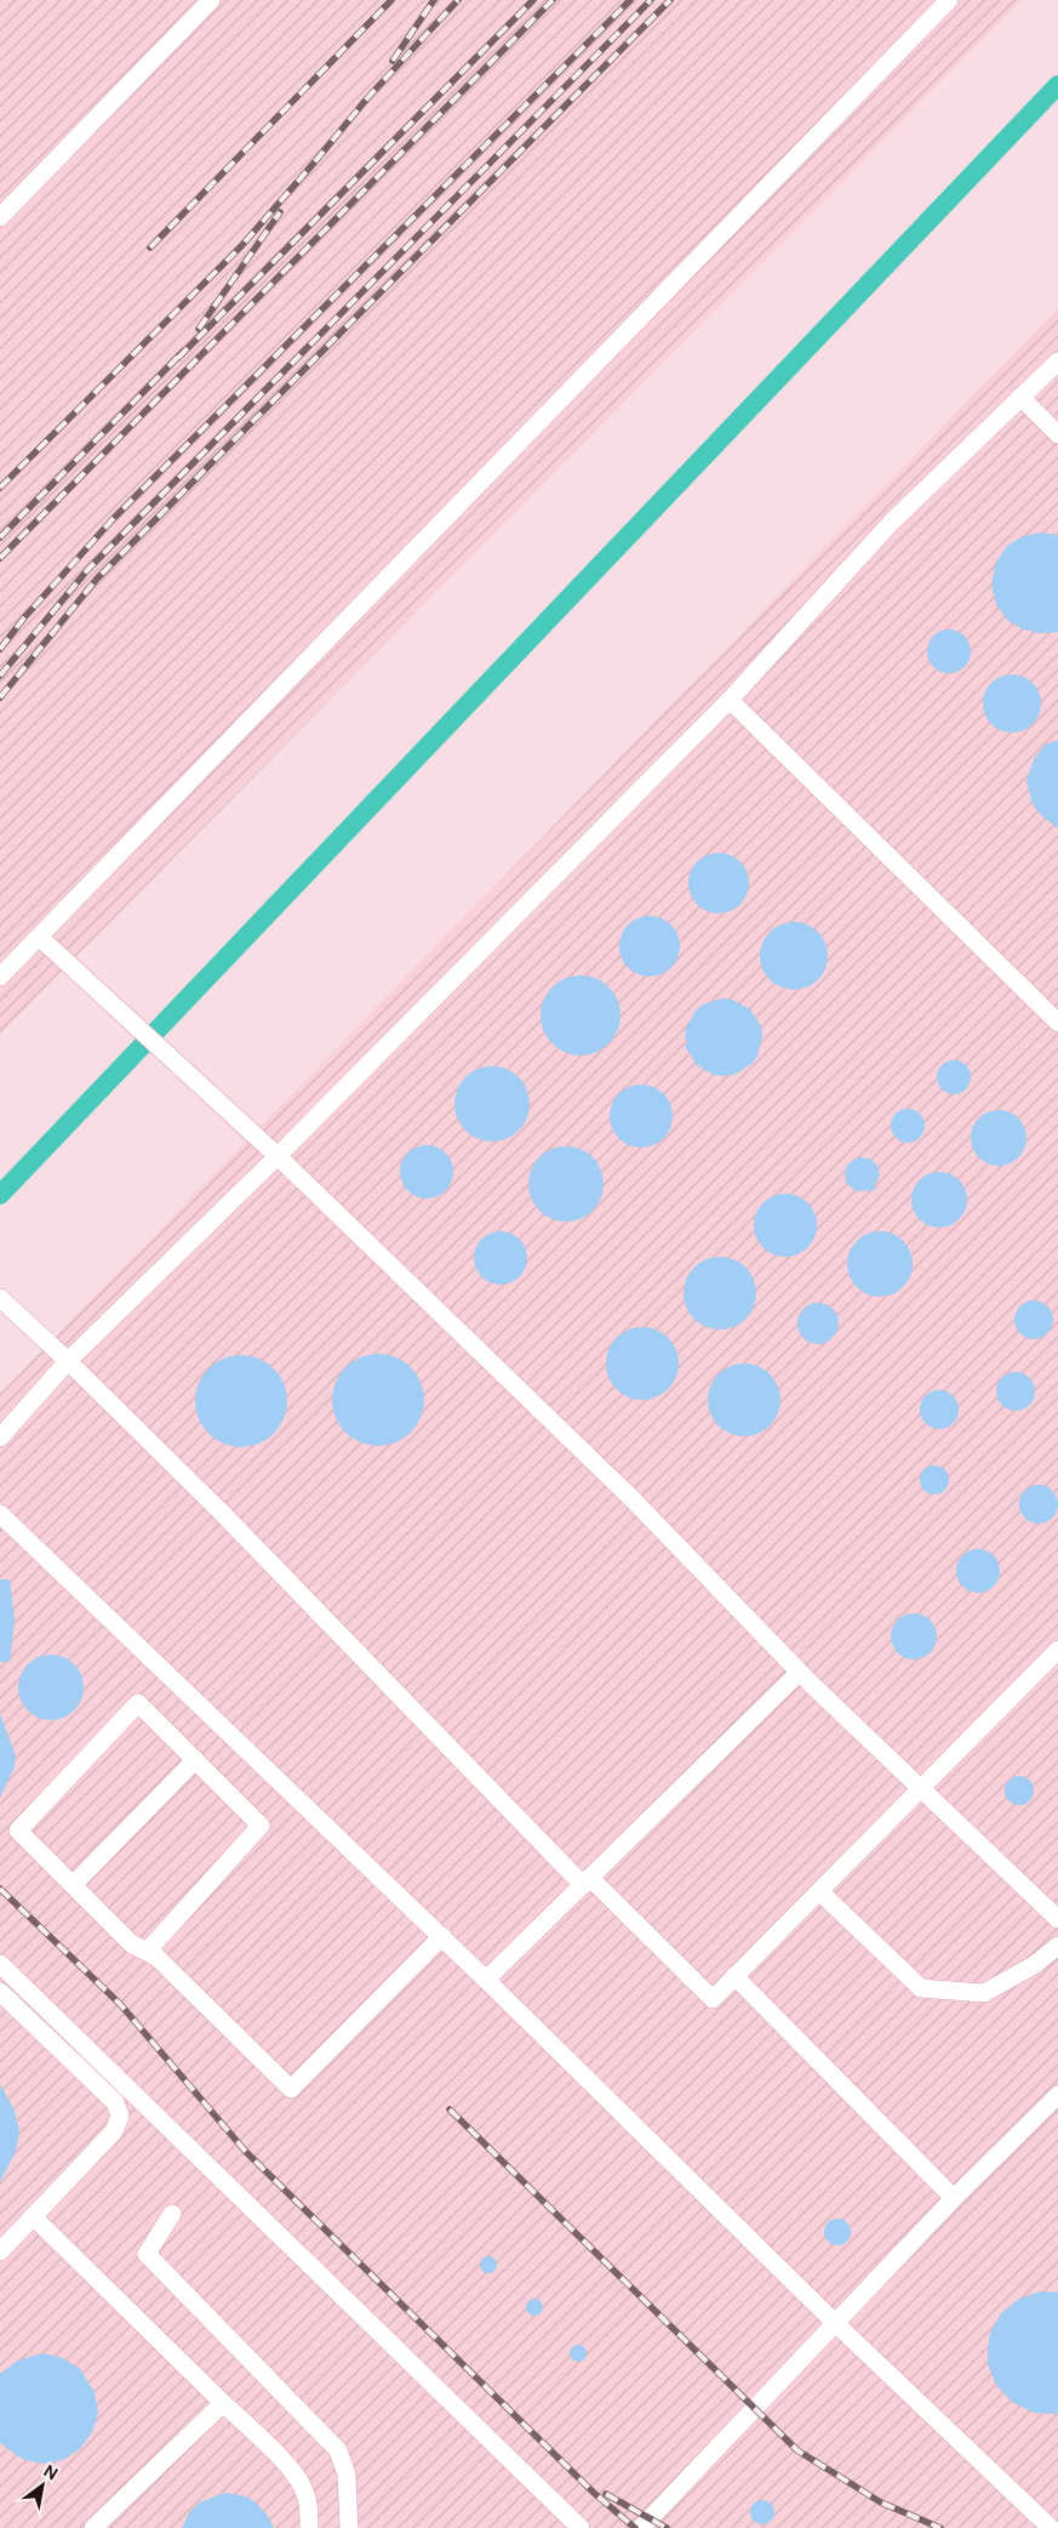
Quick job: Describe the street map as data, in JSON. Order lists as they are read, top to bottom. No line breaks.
{"north":"top right"}
